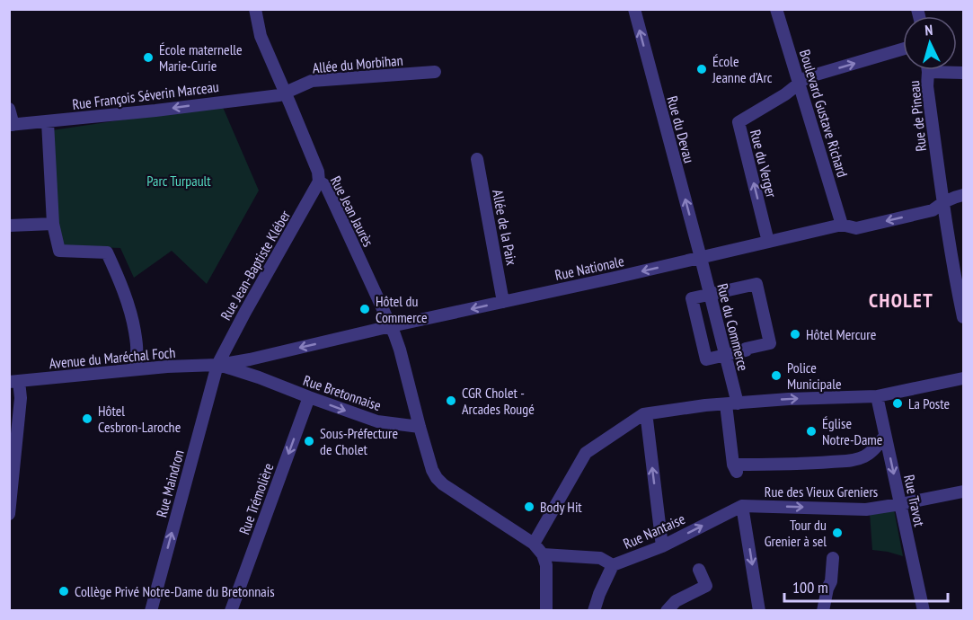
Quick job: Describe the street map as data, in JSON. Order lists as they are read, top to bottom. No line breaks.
{"streets":{"street":["Allée du Morbihan","Rue François Séverin Marceau","Boulevard Gustave Richard","Rue de Pineau","Rue du Devau","Rue du Verger","Rue Jean Jaurès","Allée de la Paix","Rue Jean-Baptiste Kléber","Rue Nationale","Rue du Commerce","Avenue du Maréchal Foch","Rue Bretonnaise","Rue Maindron","Rue des Vieux Greniers","Rue Trémolière","Rue Travot","Rue Nantaise"]},"crossings":[["Allée du Morbihan","Rue François Séverin Marceau"],["Allée du Morbihan","Rue Jean Jaurès"],["Rue François Séverin Marceau","Rue Jean Jaurès"],["Boulevard Gustave Richard","Rue du Verger"],["Boulevard Gustave Richard","Rue Nationale"],["Rue de Pineau","Rue Nationale"],["Rue du Devau","Rue Nationale"],["Rue du Devau","Rue du Commerce"],["Rue du Verger","Rue Nationale"],["Rue Jean Jaurès","Rue Jean-Baptiste Kléber"],["Rue Jean Jaurès","Rue Nationale"],["Rue Jean Jaurès","Rue Bretonnaise"],["Allée de la Paix","Rue Nationale"],["Rue Jean-Baptiste Kléber","Rue Nationale"],["Rue Jean-Baptiste Kléber","Avenue du Maréchal Foch"],["Rue Jean-Baptiste Kléber","Rue Bretonnaise"],["Rue Jean-Baptiste Kléber","Rue Maindron"],["Rue Nationale","Rue du Commerce"],["Rue Nationale","Avenue du Maréchal Foch"],["Rue Nationale","Rue Bretonnaise"],["Rue Nationale","Rue Maindron"],["Rue du Commerce","Rue Travot"],["Avenue du Maréchal Foch","Rue Bretonnaise"],["Avenue du Maréchal Foch","Rue Maindron"],["Rue Bretonnaise","Rue Maindron"],["Rue Bretonnaise","Rue Trémolière"],["Rue des Vieux Greniers","Rue Travot"],["Rue des Vieux Greniers","Rue Nantaise"]],"one_way":["Rue François Séverin Marceau","Rue du Devau","Rue Nationale","Rue Bretonnaise","Rue Maindron","Rue Trémolière","Rue Nantaise"],"districts":["CHOLET"],"parks":["Parc Turpault"],"places":["École maternelle Marie-Curie","École Jeanne d’Arc","Hôtel du Commerce","Hôtel Mercure","Police Municipale","CGR Cholet - Arcades Rougé","La Poste","Hôtel Cesbron-Laroche","Église Notre-Dame","Sous-Préfecture de Cholet","Body Hit","Tour du Grenier à sel","Collège Privé Notre-Dame du Bretonnais"],"scale_bar":"100 m","north":"top"}
